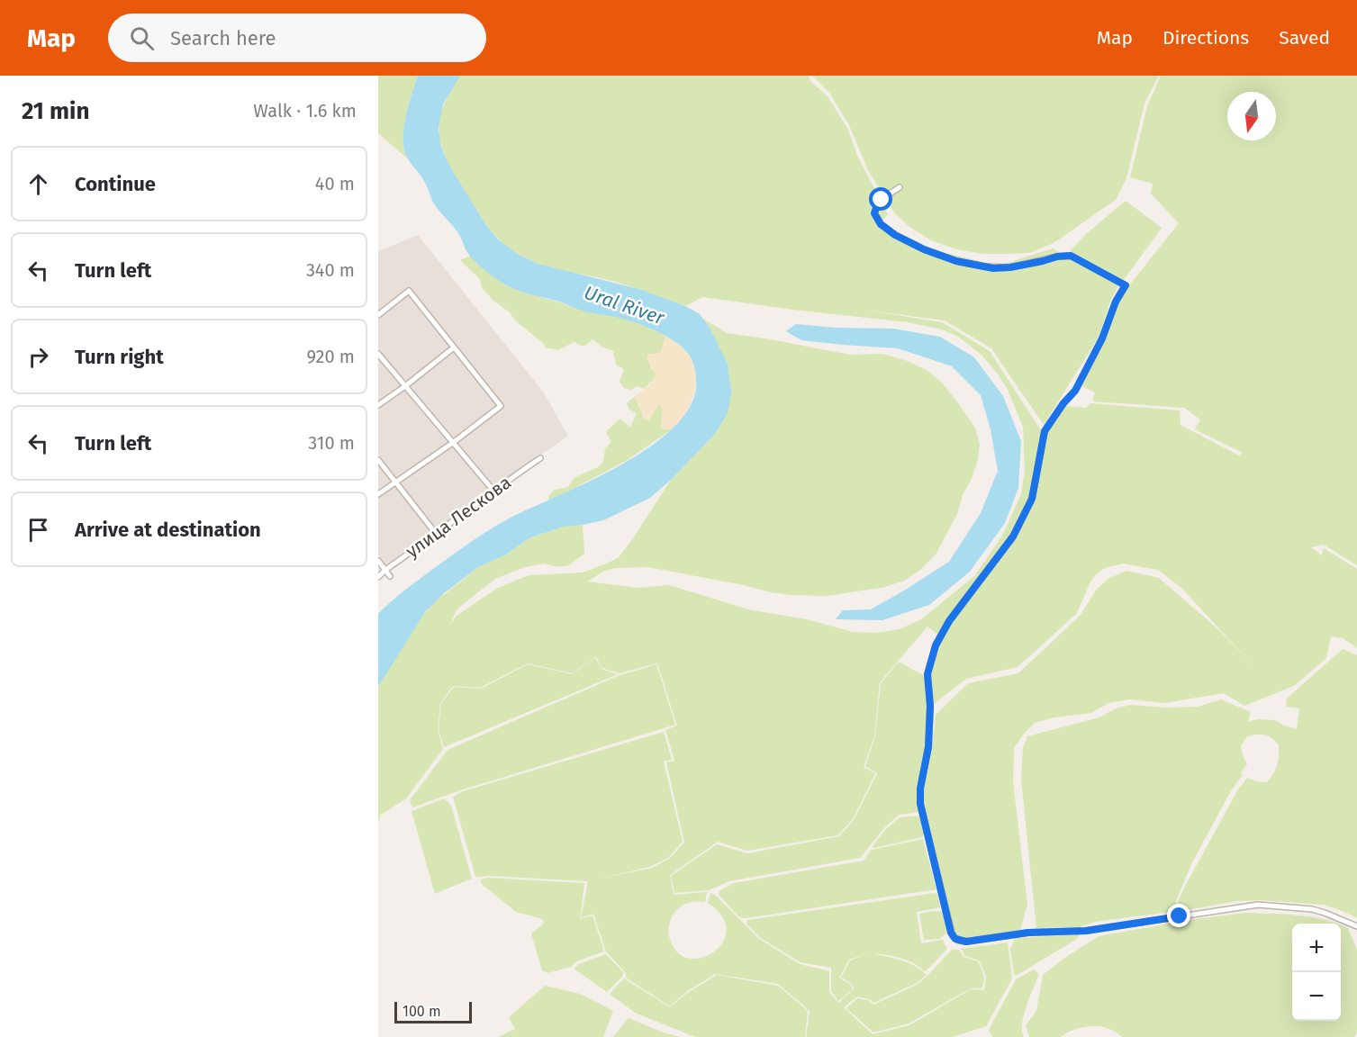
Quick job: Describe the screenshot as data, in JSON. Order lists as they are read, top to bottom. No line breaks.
{"streets":{"street":["улица Лескова"]},"water":["Ural River"],"scale_bar":"100 m","north":"bottom","page":{"header":"Map","search":"Search here","nav":["Map","Directions","Saved"],"heading":["21 min","Walk · 1.6 km"],"list":[["Continue","40 m"],["Turn left","340 m"],["Turn right","920 m"],["Turn left","310 m"],"Arrive at destination"],"map_buttons":["+","−"],"scale":"100 m"}}
